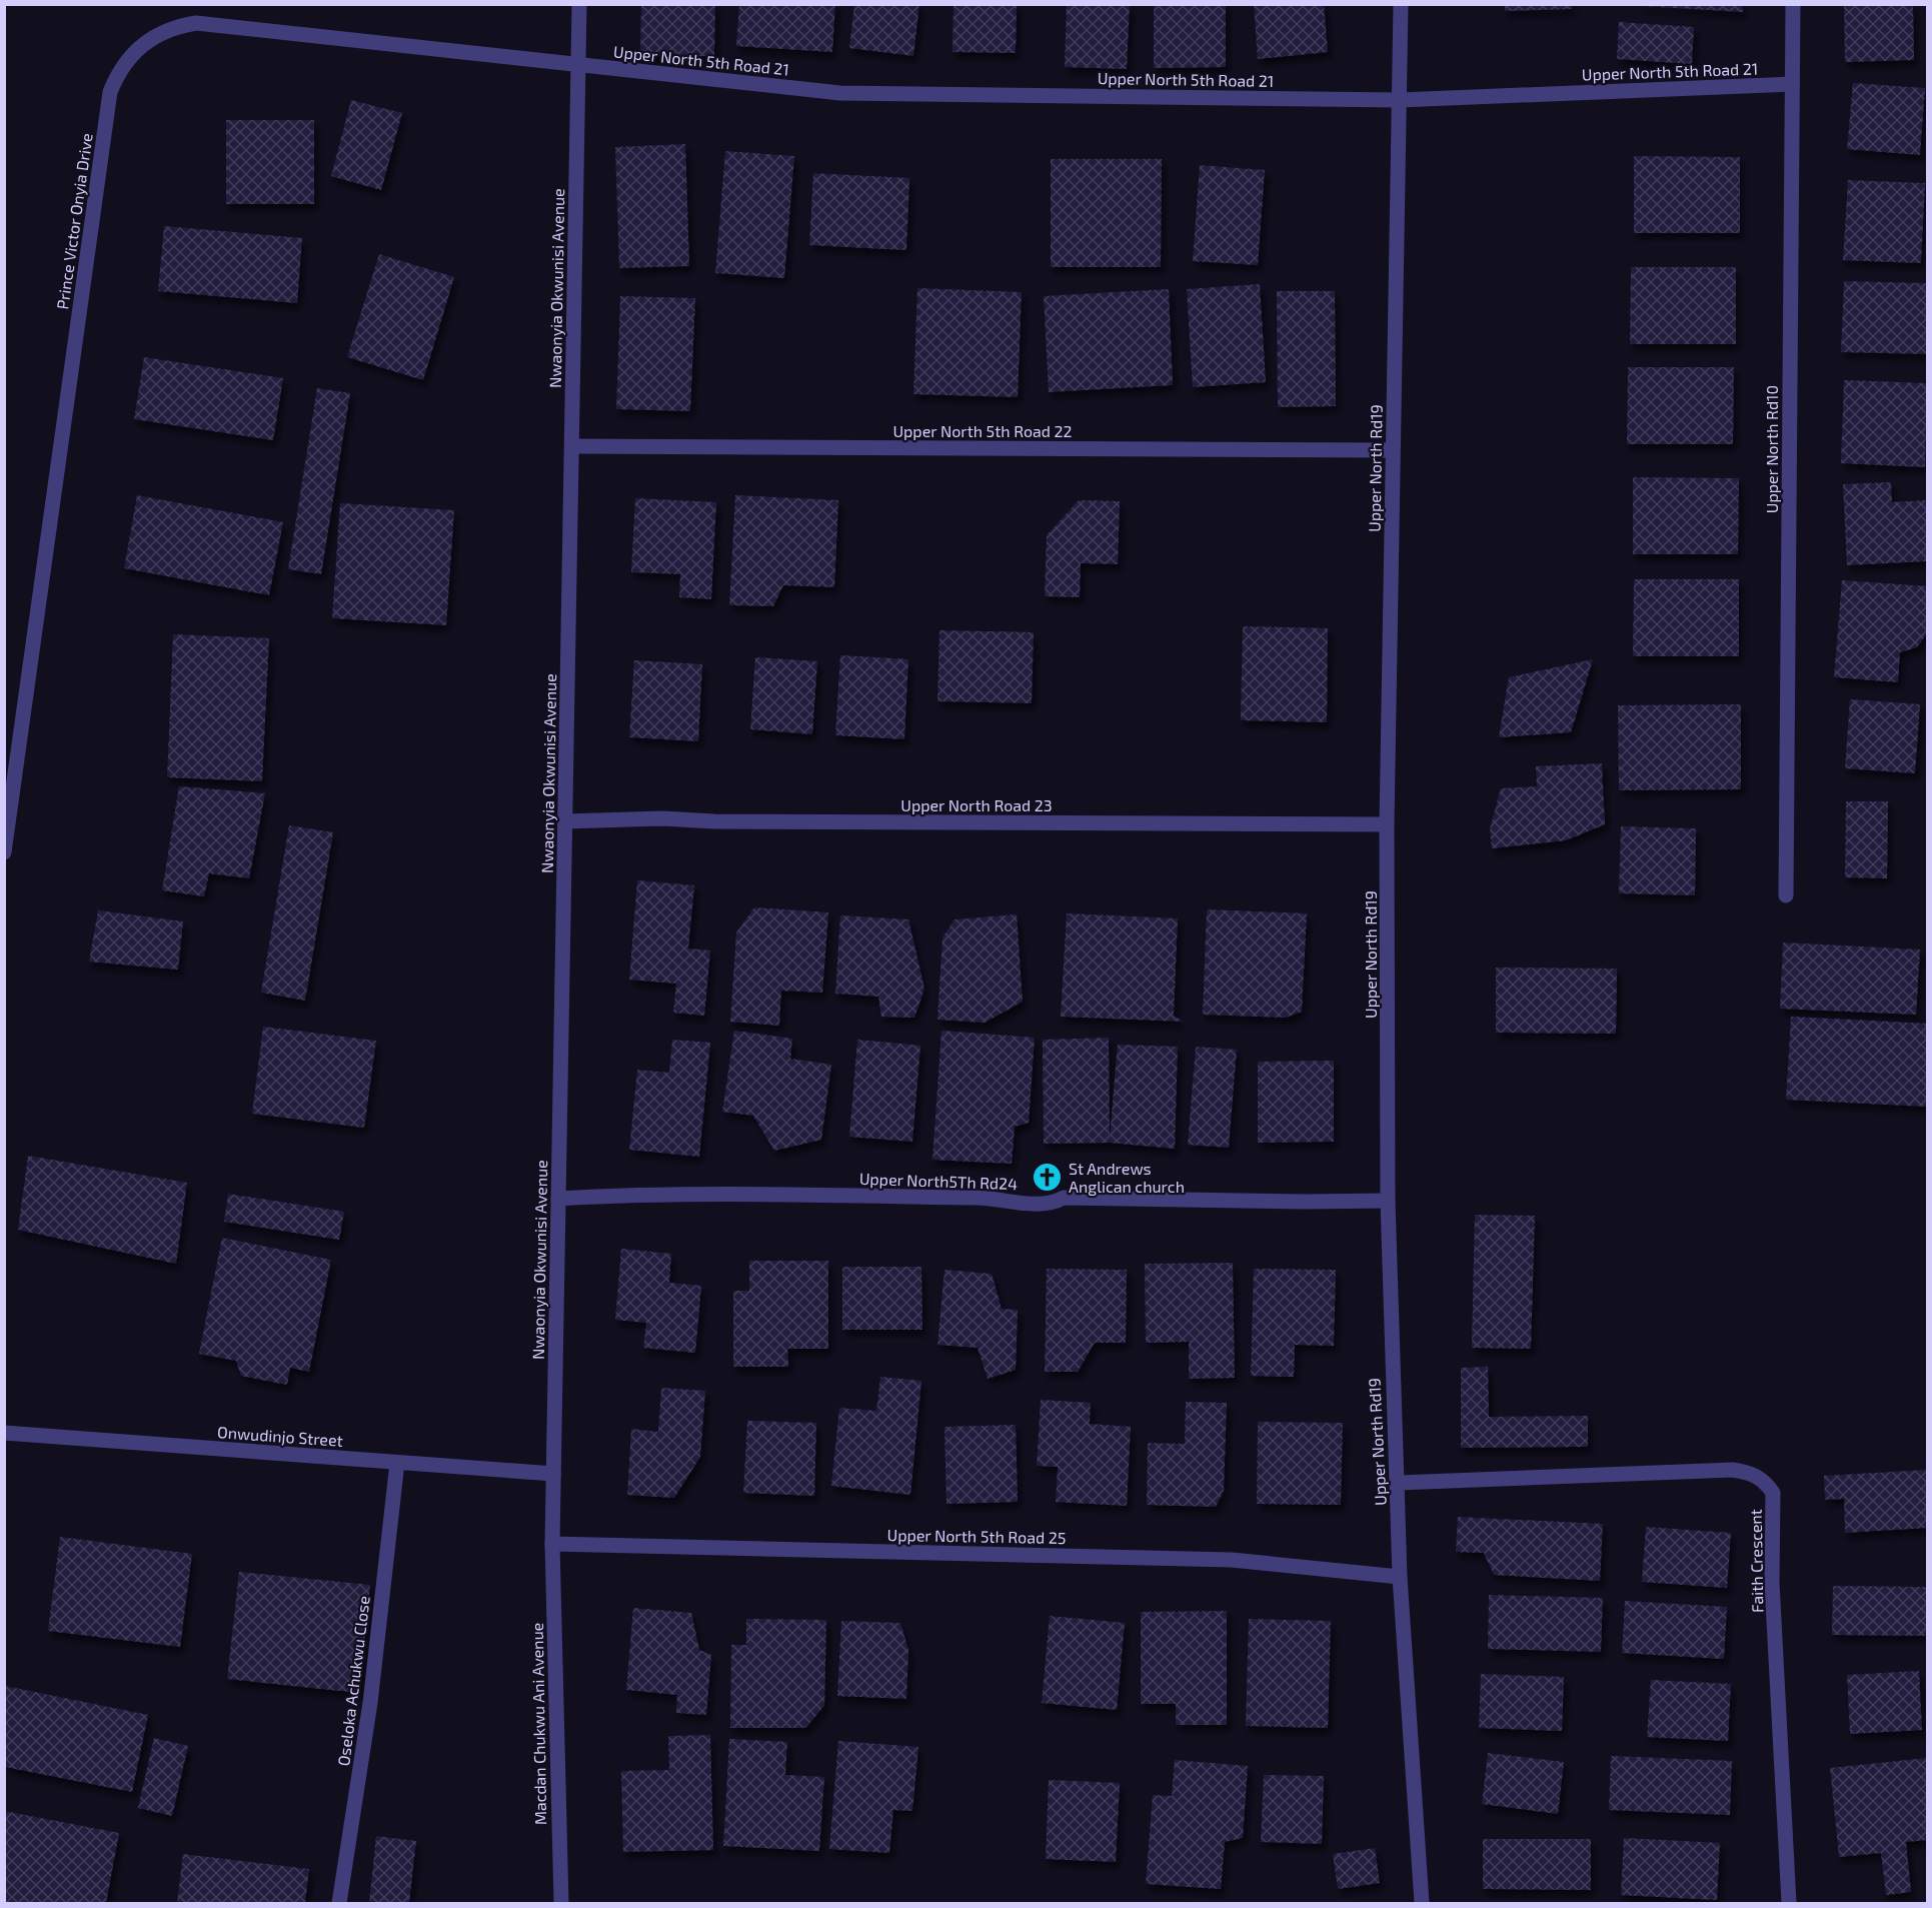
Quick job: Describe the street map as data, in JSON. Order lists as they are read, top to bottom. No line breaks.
{"streets":{"street":["Upper North 5th Road 21","Prince Victor Onyia Drive","Nwaonyia Okwunisi Avenue","Upper North 5th Road 22","Upper North Rd10","Upper North Rd19","Upper North Road 23","Upper North5Th Rd24","Onwudinjo Street","Upper North 5th Road 25","Faith Crescent","Oseloka Achukwu Close","Macdan Chukwu Ani Avenue"]},"crossings":[["Upper North 5th Road 21","Prince Victor Onyia Drive"],["Upper North 5th Road 21","Nwaonyia Okwunisi Avenue"],["Upper North 5th Road 21","Upper North Rd10"],["Upper North 5th Road 21","Upper North Rd19"],["Prince Victor Onyia Drive","Nwaonyia Okwunisi Avenue"],["Nwaonyia Okwunisi Avenue","Upper North 5th Road 22"],["Nwaonyia Okwunisi Avenue","Upper North Road 23"],["Nwaonyia Okwunisi Avenue","Upper North5Th Rd24"],["Nwaonyia Okwunisi Avenue","Onwudinjo Street"],["Nwaonyia Okwunisi Avenue","Upper North 5th Road 25"],["Nwaonyia Okwunisi Avenue","Macdan Chukwu Ani Avenue"],["Upper North 5th Road 22","Upper North Rd19"],["Upper North Rd19","Upper North Road 23"],["Upper North Rd19","Upper North5Th Rd24"],["Upper North Rd19","Upper North 5th Road 25"],["Upper North Rd19","Faith Crescent"],["Onwudinjo Street","Oseloka Achukwu Close"],["Upper North 5th Road 25","Macdan Chukwu Ani Avenue"]],"places":{"church":["St Andrews Anglican church"]}}
